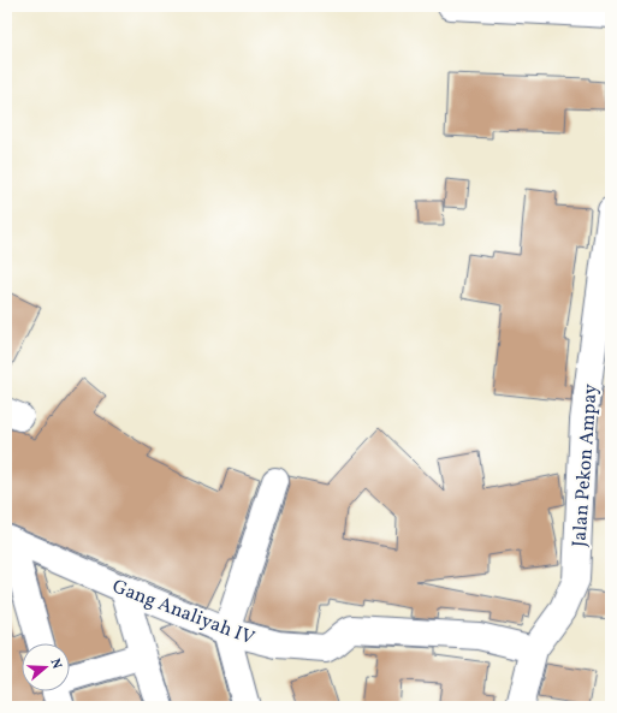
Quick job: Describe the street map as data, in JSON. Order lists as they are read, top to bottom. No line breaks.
{"streets":{"street":["Jalan Pekon Ampay","Gang Analiyah IV"]},"crossings":[["Jalan Pekon Ampay","Gang Analiyah IV"]],"north":"right"}
